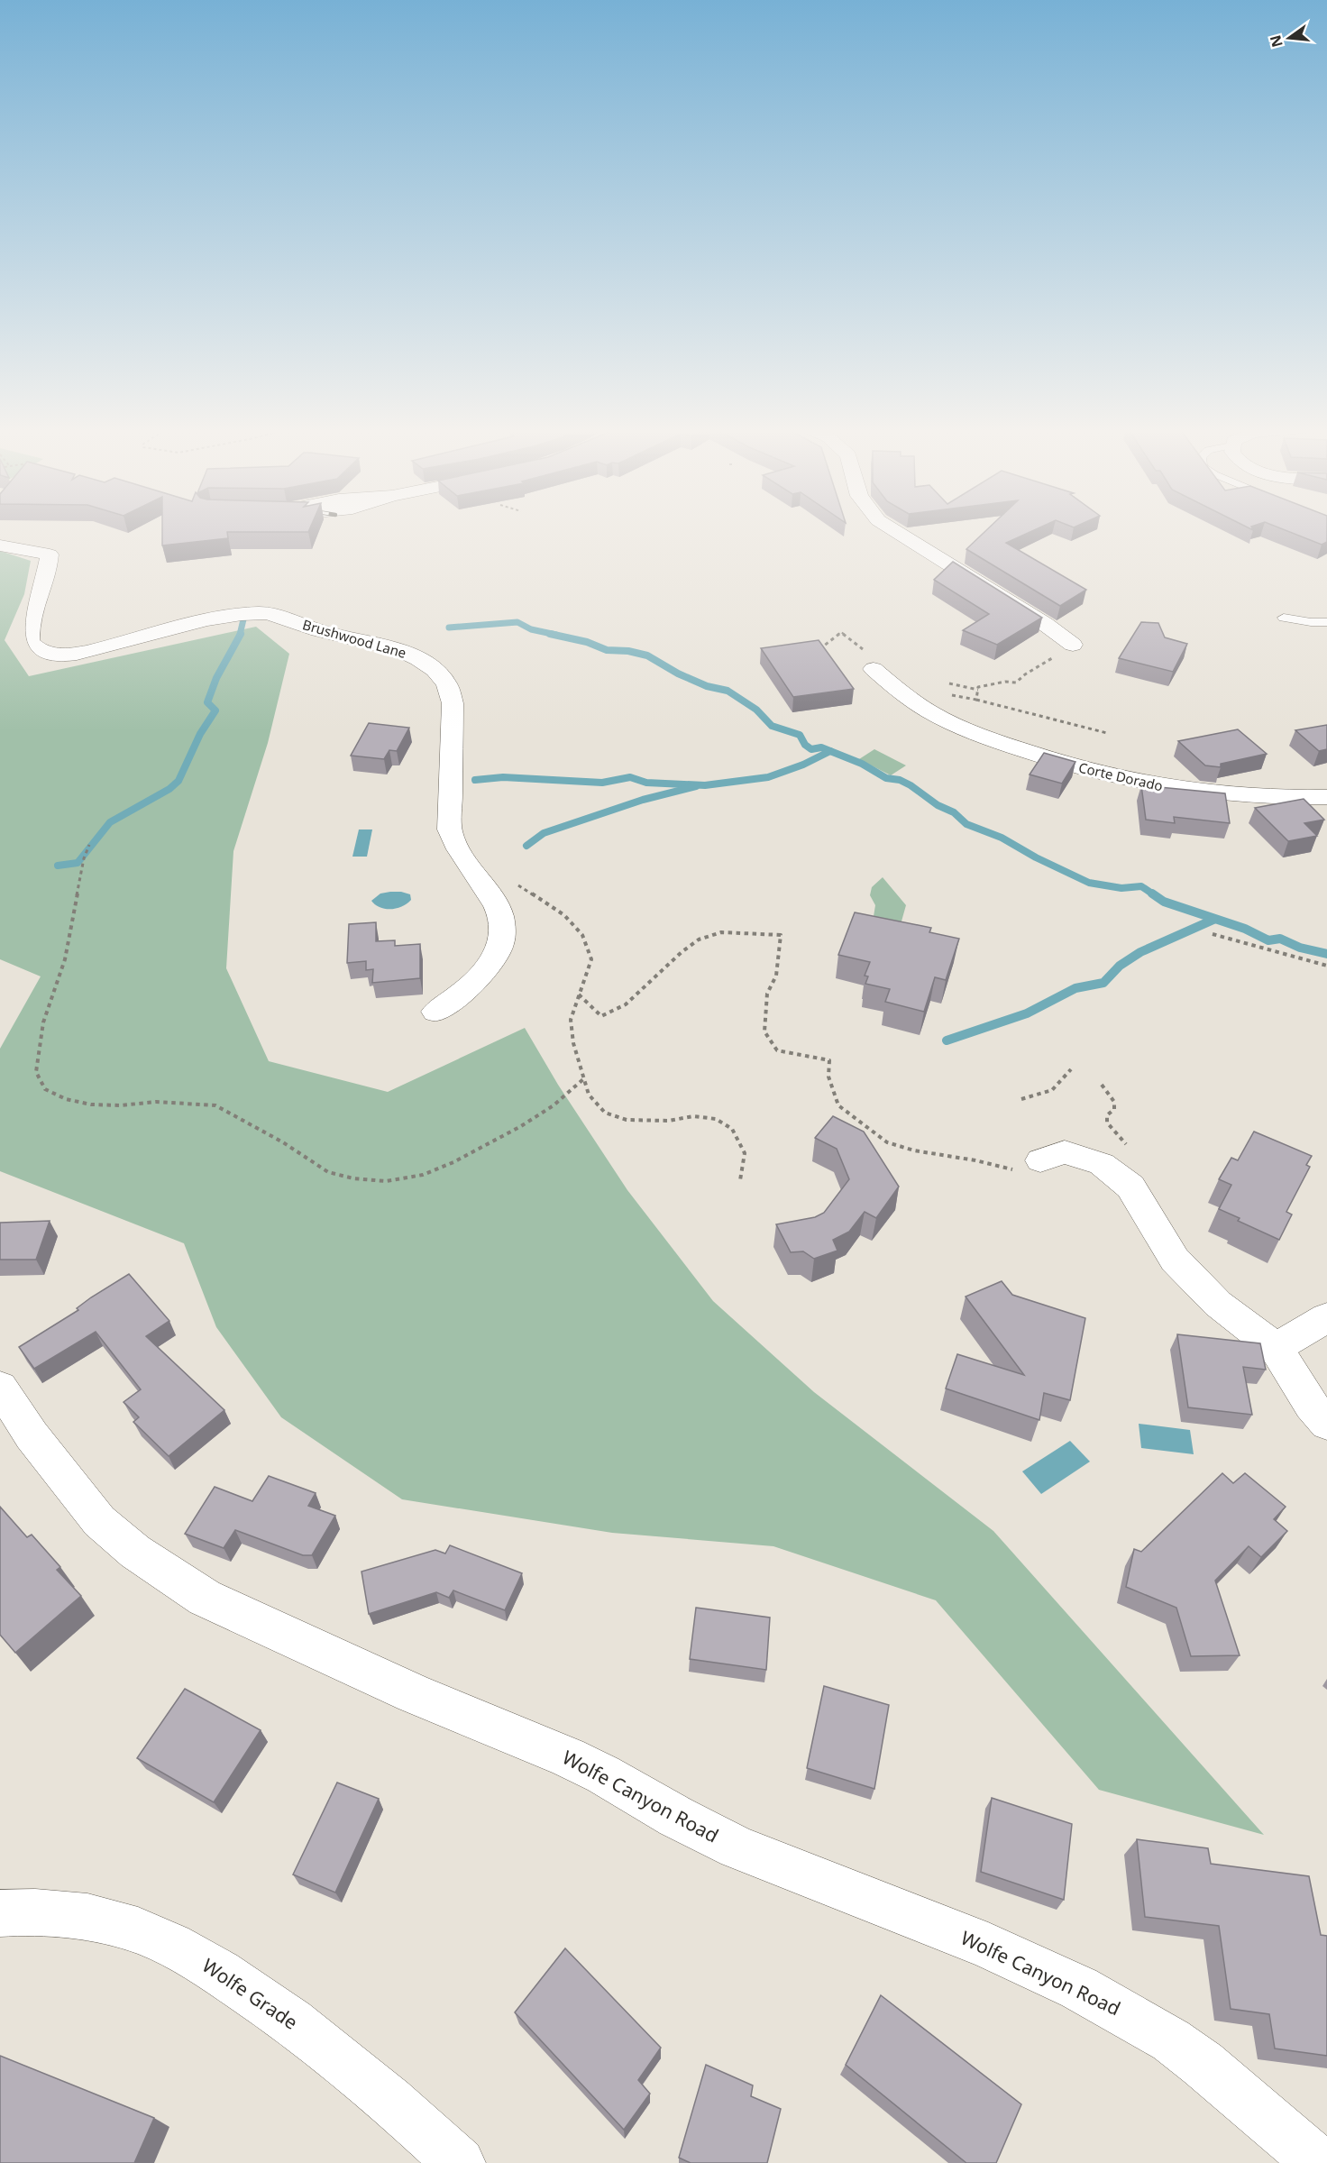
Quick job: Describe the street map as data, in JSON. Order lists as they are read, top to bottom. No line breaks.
{"streets":{"street":["Brushwood Lane","Corte Dorado","Wolfe Canyon Road","Wolfe Grade"]},"north":"left"}
